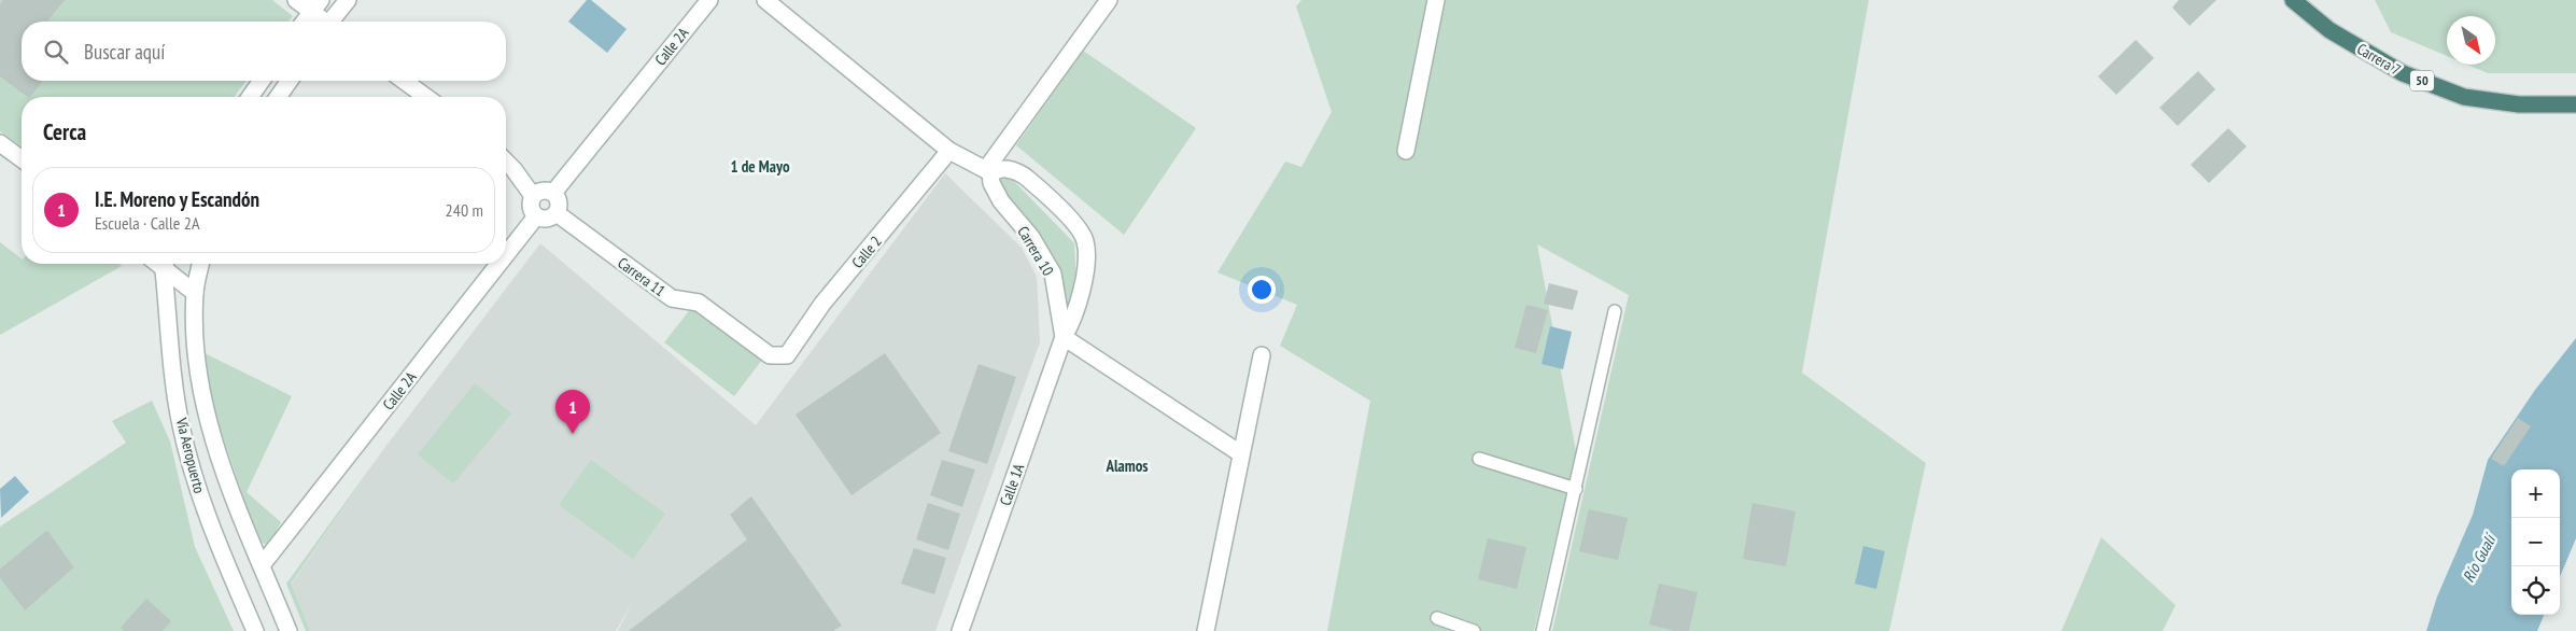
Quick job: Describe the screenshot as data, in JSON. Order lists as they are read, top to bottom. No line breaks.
{"streets":{"highway":["Carrera 7","50"],"street":["Calle 2A","Carrera 10","Calle 2","Carrera 11","Vía Aeropuerto","Calle 1A"]},"crossings":[["Calle 2A","Carrera 11"],["Calle 2A","Vía Aeropuerto"],["Carrera 10","Calle 1A"],["Calle 2","Carrera 11"]],"districts":["1 de Mayo","Alamos"],"water":["Río Gualí"],"north":"bottom right","page":{"search":"Buscar aquí","heading":"Cerca","list":[{"mark":"1","name":"I.E. Moreno y Escandón","note":"Escuela · Calle 2A","value":"240 m"}],"pins":"1","map_buttons":["+","−"]}}
